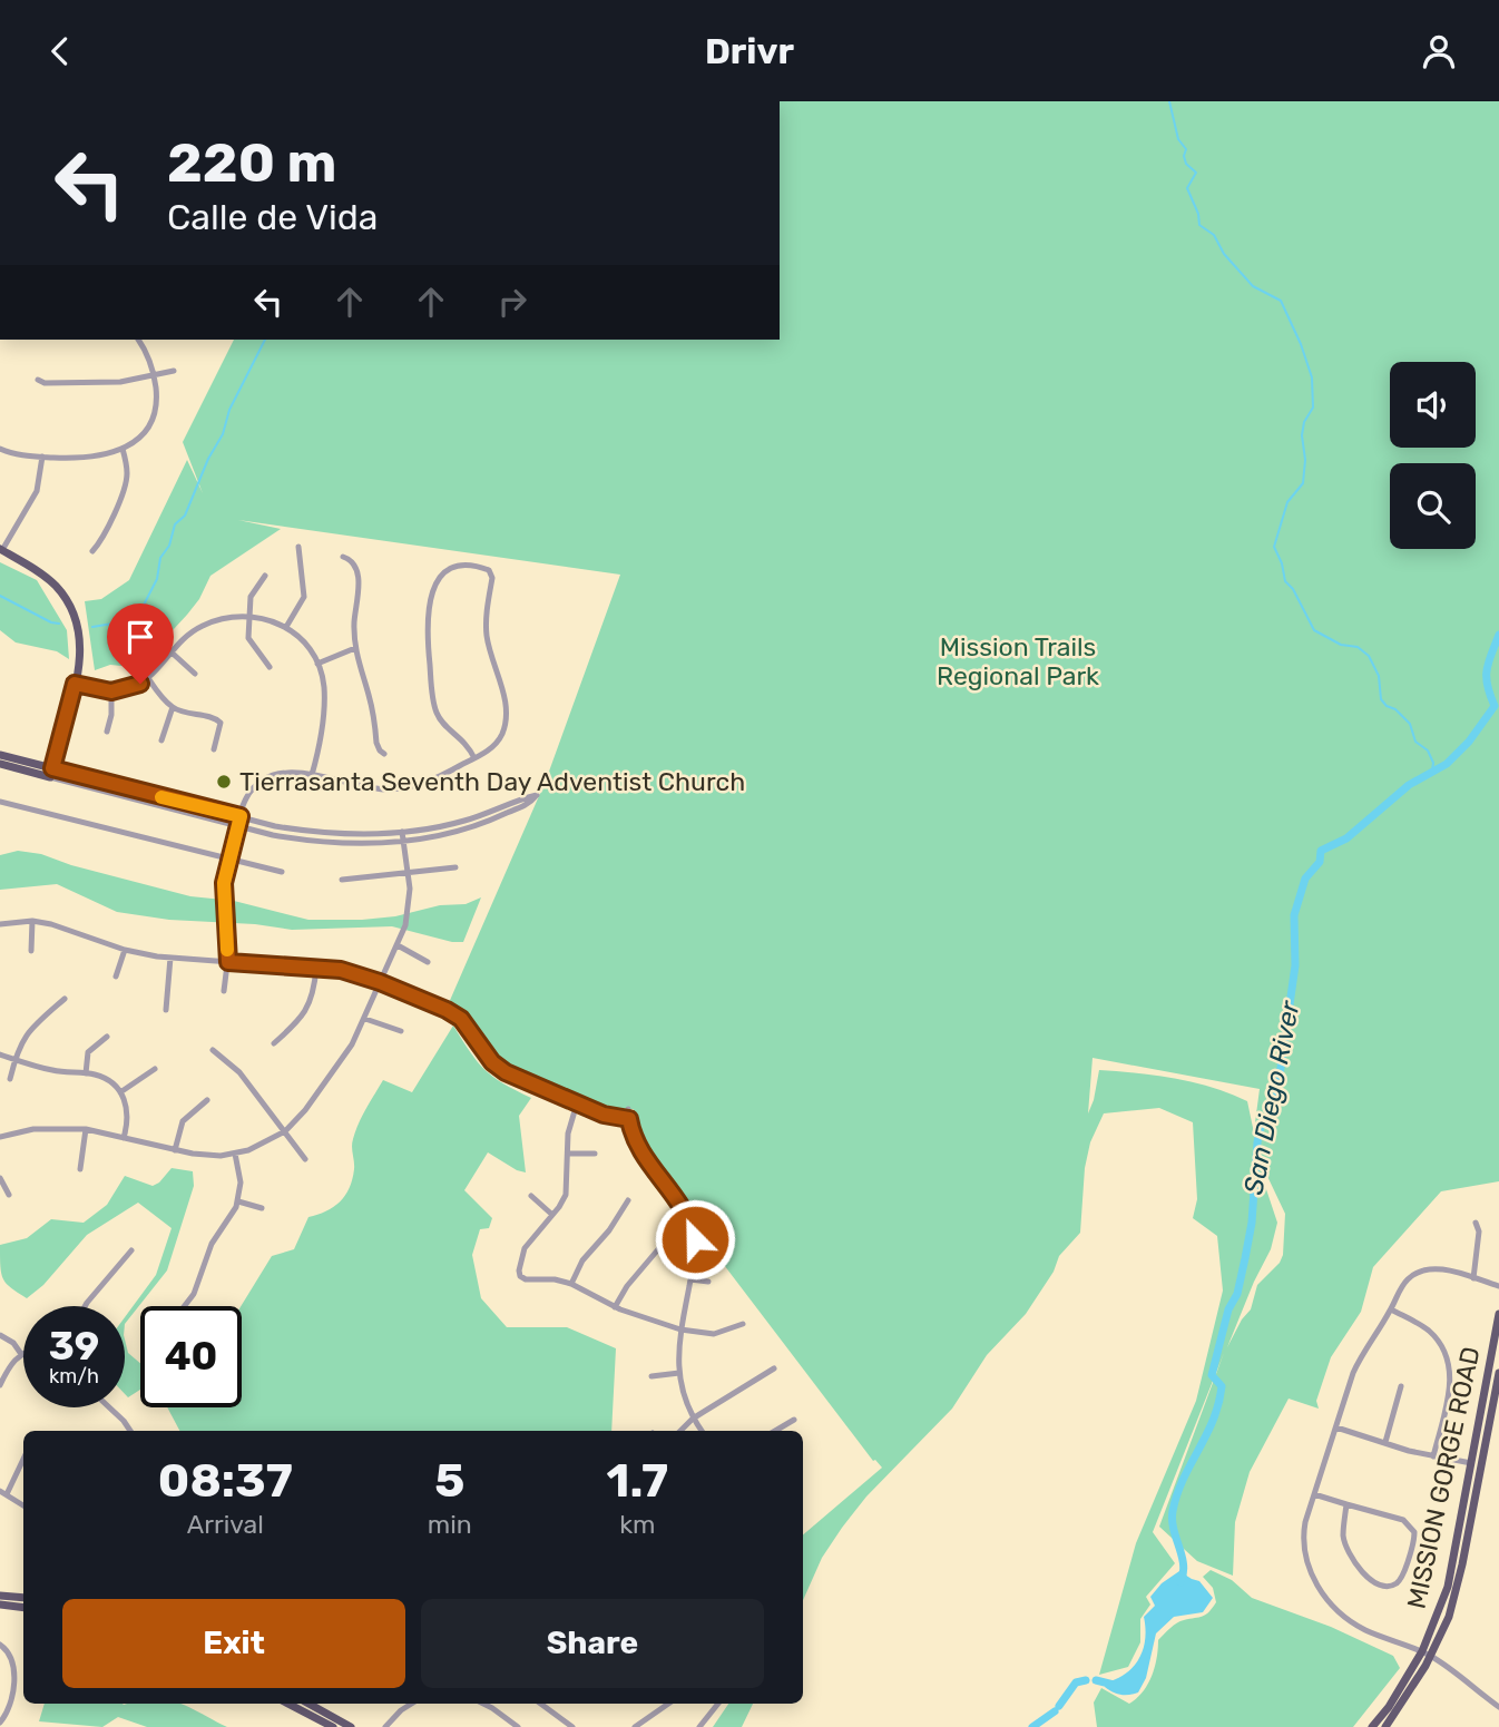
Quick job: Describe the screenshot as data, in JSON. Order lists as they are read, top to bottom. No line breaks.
{"streets":{"main road":["MISSION GORGE ROAD"]},"water":["San Diego River"],"parks":["Mission Trails Regional Park"],"places":["Tierrasanta Seventh Day Adventist Church"],"page":{"header":"Drivr","turn":["220 m","Calle de Vida"],"speed":"39 km/h","limit":"40","eta":["08:37","Arrival","5","min","1.7","km"],"buttons":["Exit","Share"]}}
